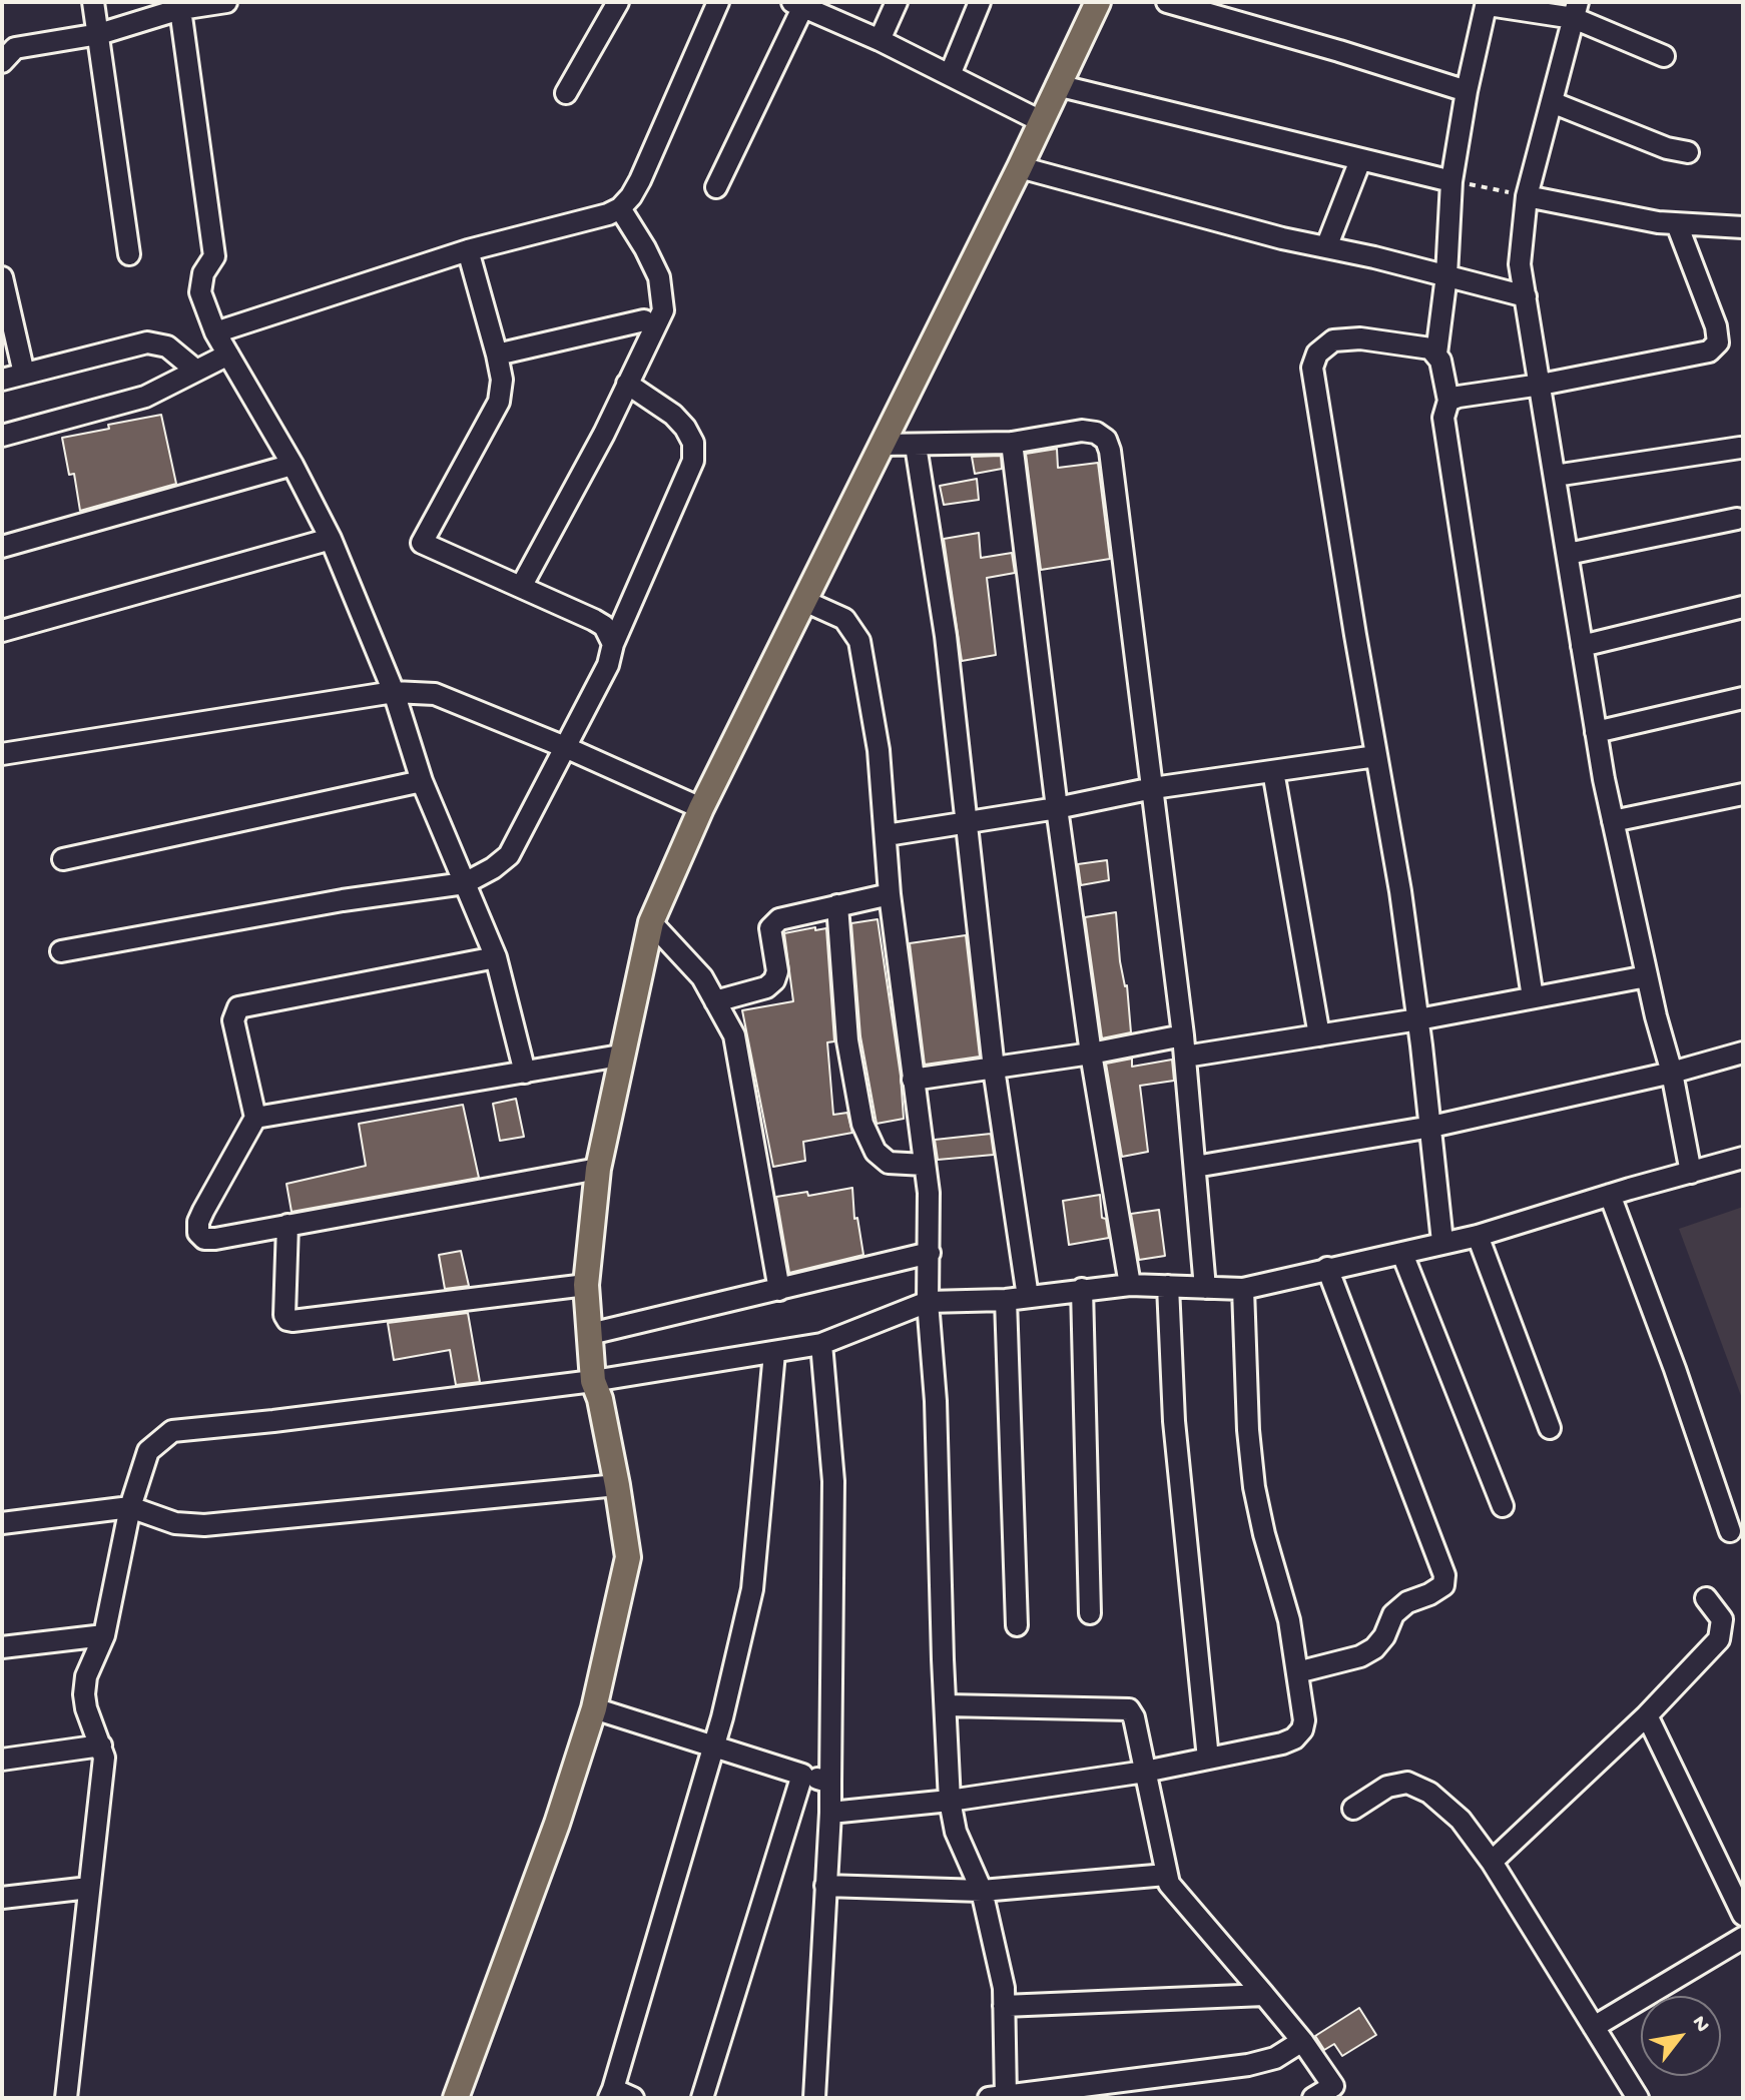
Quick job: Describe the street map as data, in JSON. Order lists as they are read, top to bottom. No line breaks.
{"north":"top right"}
